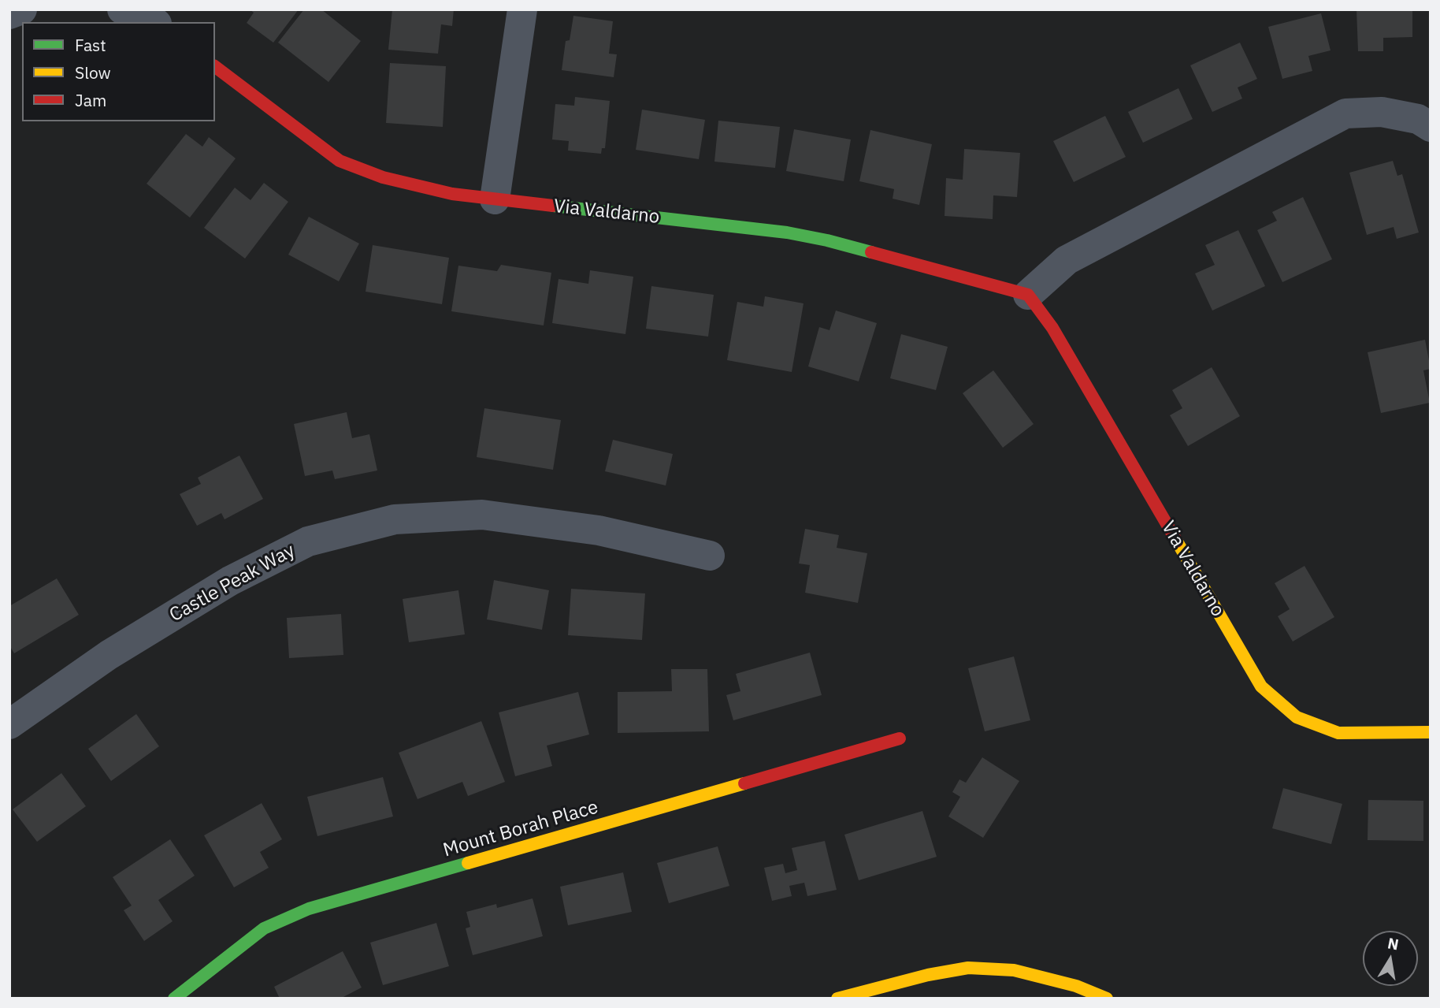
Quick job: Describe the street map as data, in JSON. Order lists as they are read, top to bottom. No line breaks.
{"streets":{"street":["Via Valdarno","Castle Peak Way","Mount Borah Place"]},"legend":["Fast","Slow","Jam"],"north":"top"}
